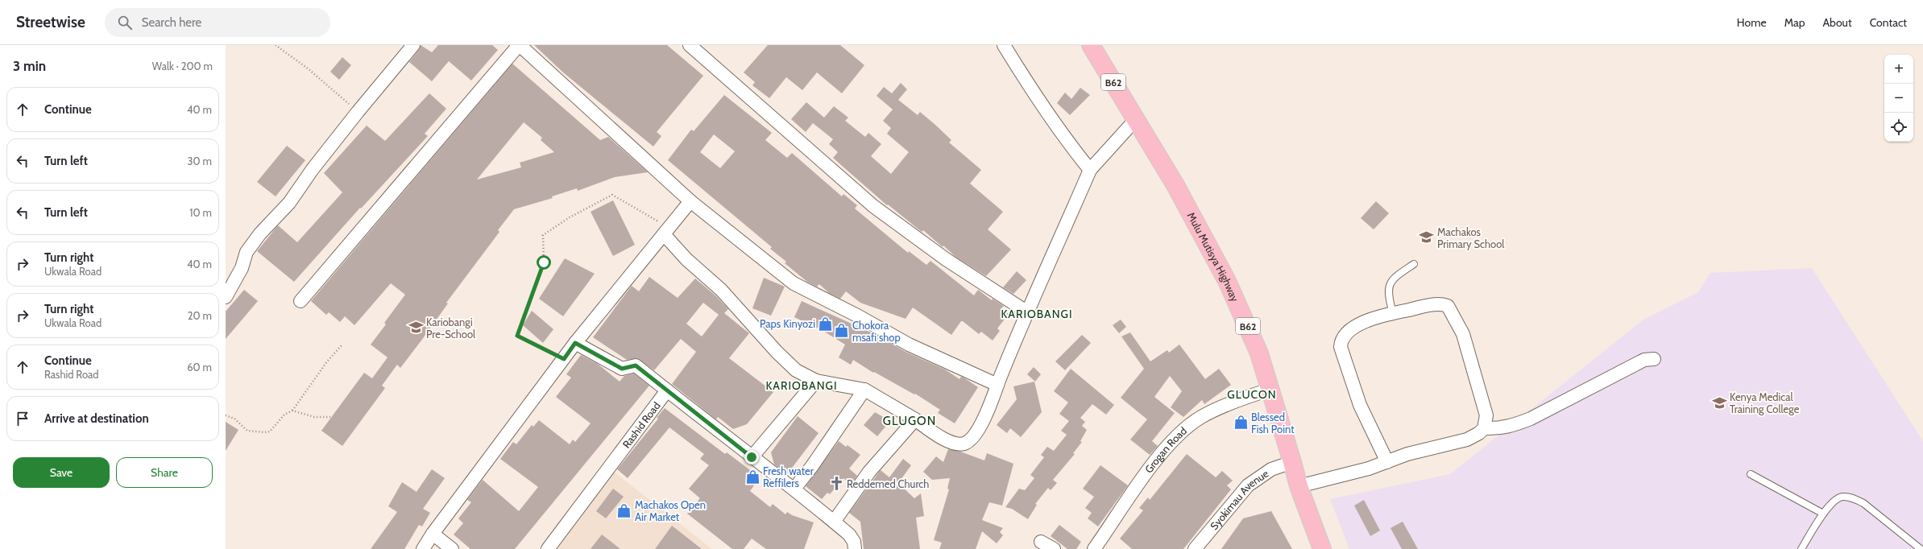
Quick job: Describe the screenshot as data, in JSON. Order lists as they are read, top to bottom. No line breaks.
{"streets":{"highway":["B62","Mulu Mutisya Highway"],"street":["Rashid Road","Grogan Road","Syokimau Avenue"]},"crossings":[["B62","Mulu Mutisya Highway"],["Mulu Mutisya Highway","Grogan Road"],["Mulu Mutisya Highway","Syokimau Avenue"]],"districts":["KARIOBANGI","KARIOBANGI","GLUCON","GLUGON"],"places":{"school or university":["Machakos Primary School","Kariobangi Pre-School","Kenya Medical Training College"],"shop":["Paps Kinyozi","Chokora msafi shop","Blessed Fish Point","Fresh water Reffilers","Machakos Open Air Market"],"church":["Reddemed Church"]},"page":{"header":"Streetwise","search":"Search here","nav":["Home","Map","About","Contact"],"heading":["3 min","Walk · 200 m"],"map_buttons":["+","−"],"list":[["Continue","40 m"],["Turn left","30 m"],["Turn left","10 m"],["Turn right","Ukwala Road","40 m"],["Turn right","Ukwala Road","20 m"],["Continue","Rashid Road","60 m"],"Arrive at destination"],"buttons":["Save","Share"]}}
